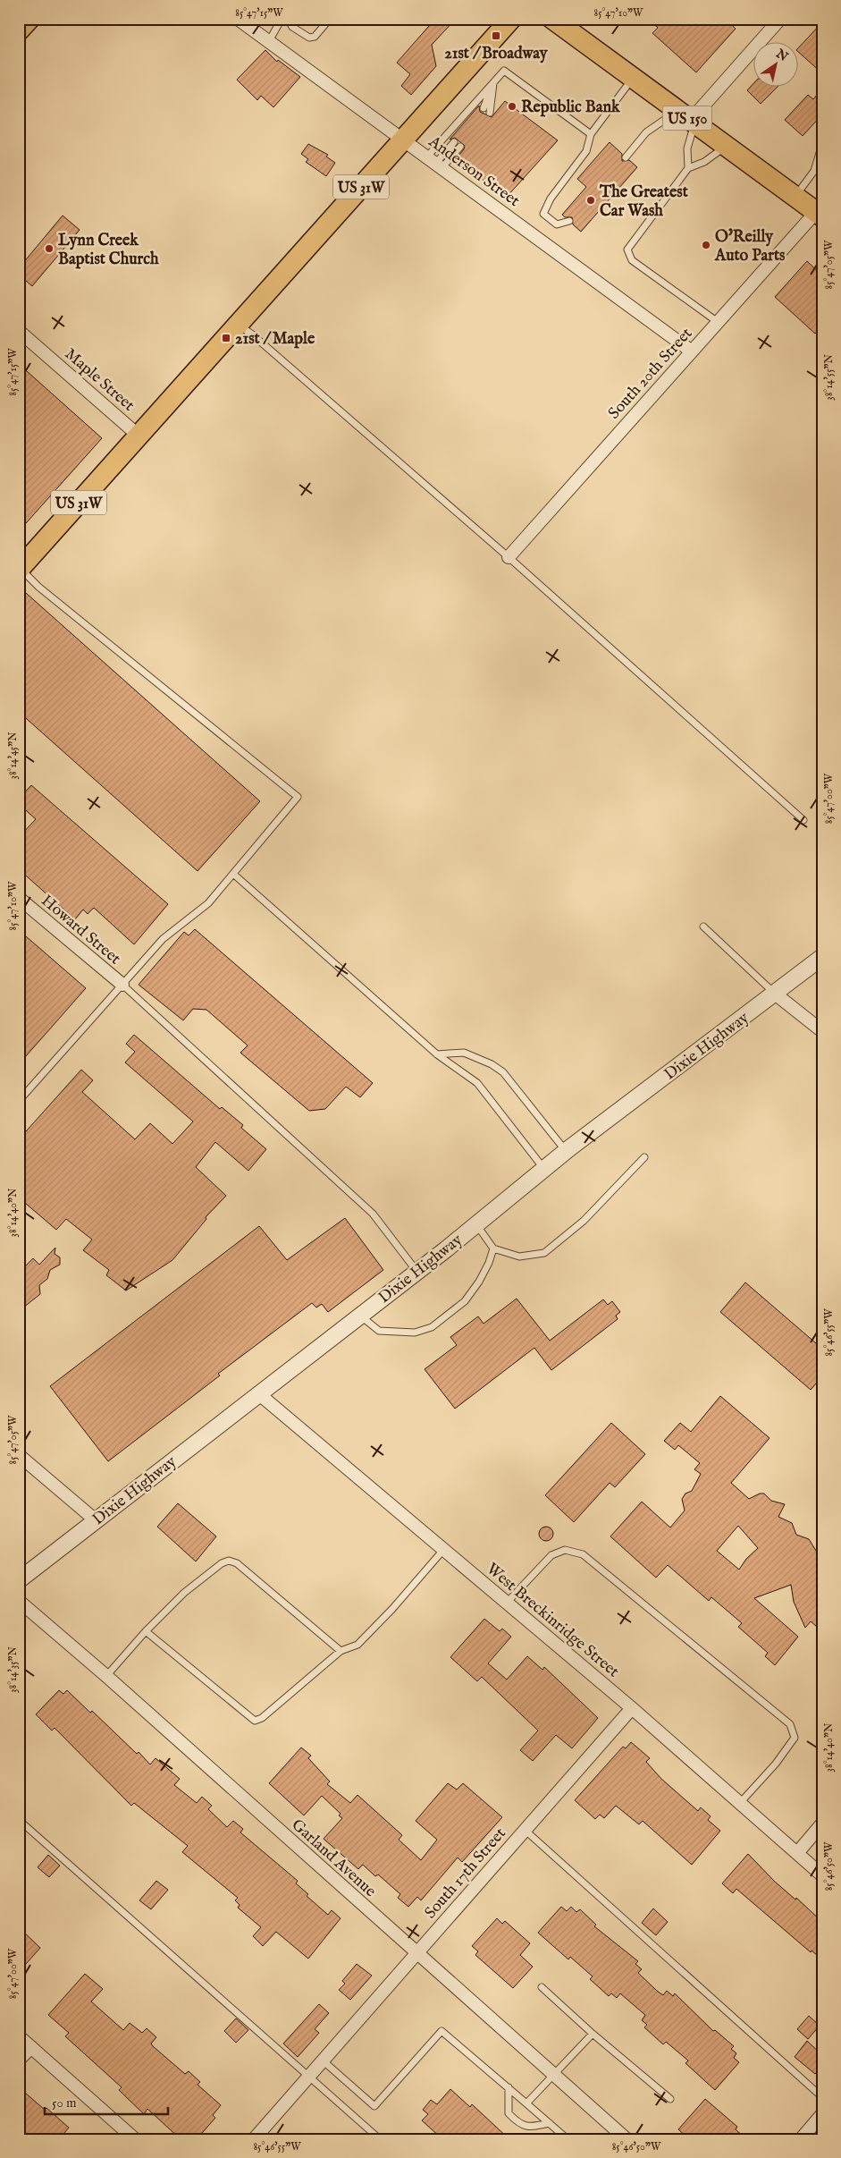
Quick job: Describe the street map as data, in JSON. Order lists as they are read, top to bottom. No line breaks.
{"streets":{"main road":["US 150","US 31W"],"street":["Anderson Street","South 20th Street","Maple Street","Howard Street","Dixie Highway","West Breckinridge Street","Garland Avenue","South 17th Street"]},"crossings":[["US 150","South 20th Street"],["Anderson Street","US 31W"],["Anderson Street","South 20th Street"],["US 31W","Maple Street"],["Dixie Highway","West Breckinridge Street"],["West Breckinridge Street","South 17th Street"],["Garland Avenue","South 17th Street"]],"places":{"transit":["21st / Broadway","21st / Maple"],"other":["Republic Bank","The Greatest Car Wash","O'Reilly Auto Parts","Lynn Creek Baptist Church"]},"scale_bar":"50 m","north":"top right","coordinates":["85°47'15\"W","85°47'10\"W","85°47'05\"W","38°14'55\"N","38°14'45\"N","85°47'00\"W","38°14'40\"N","85°46'55\"W","38°14'35\"N","85°46'50\"W"]}
